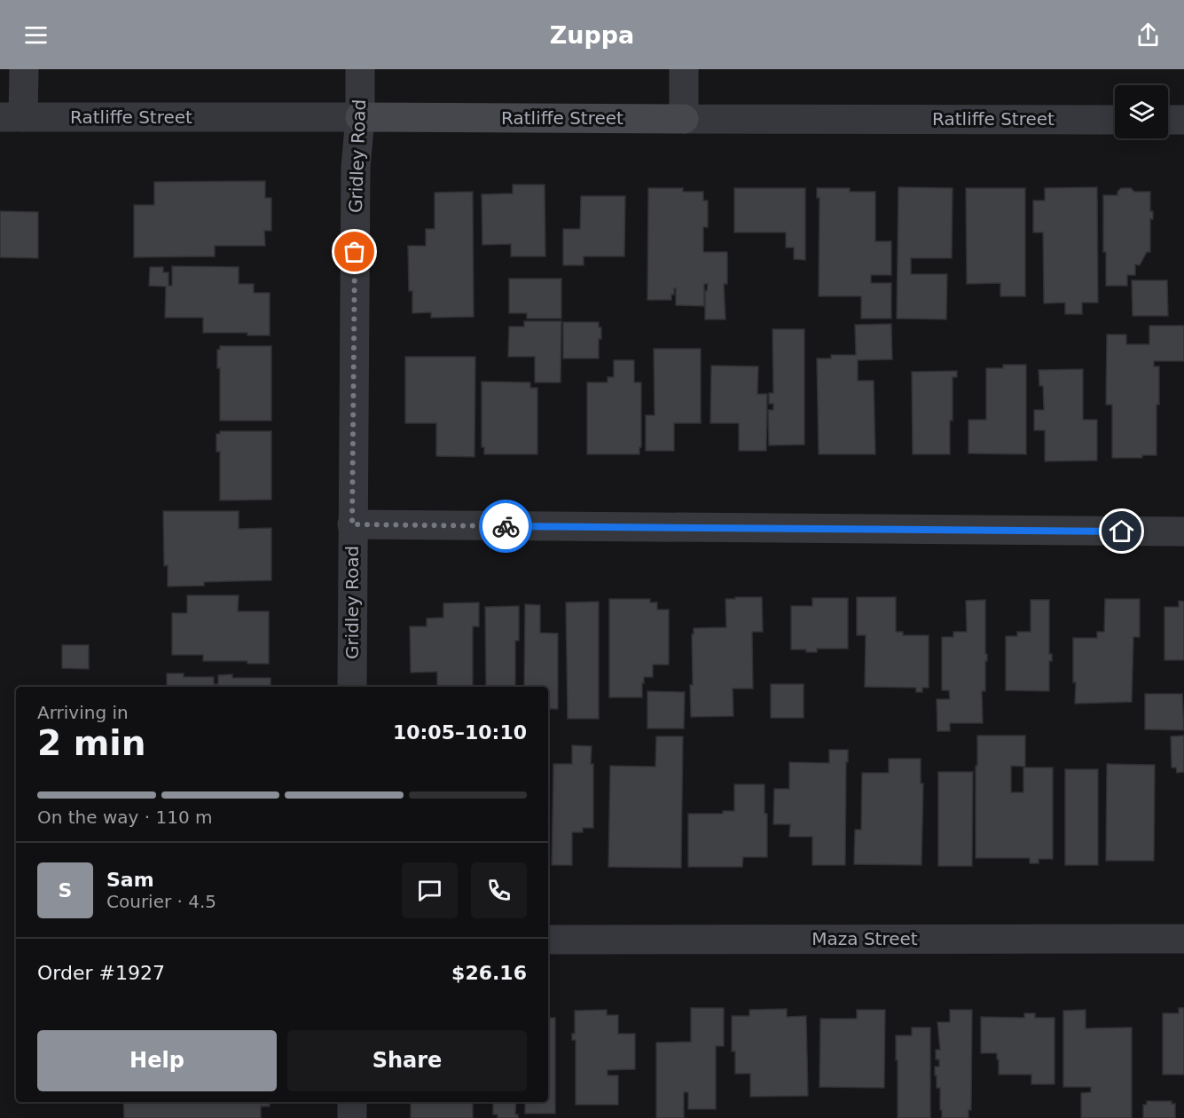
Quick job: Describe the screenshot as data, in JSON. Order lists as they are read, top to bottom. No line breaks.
{"streets":{"street":["Ratliffe Street","Gridley Road","Maza Street"]},"crossings":[["Ratliffe Street","Gridley Road"]],"page":{"header":"Zuppa","heading":["2 min","Arriving in","10:05–10:10"],"panel":["Sam","Courier · 4.5","Order #1927","$26.16"],"bar":"On the way · 110 m","round":"S","buttons":["Help","Share"]}}
